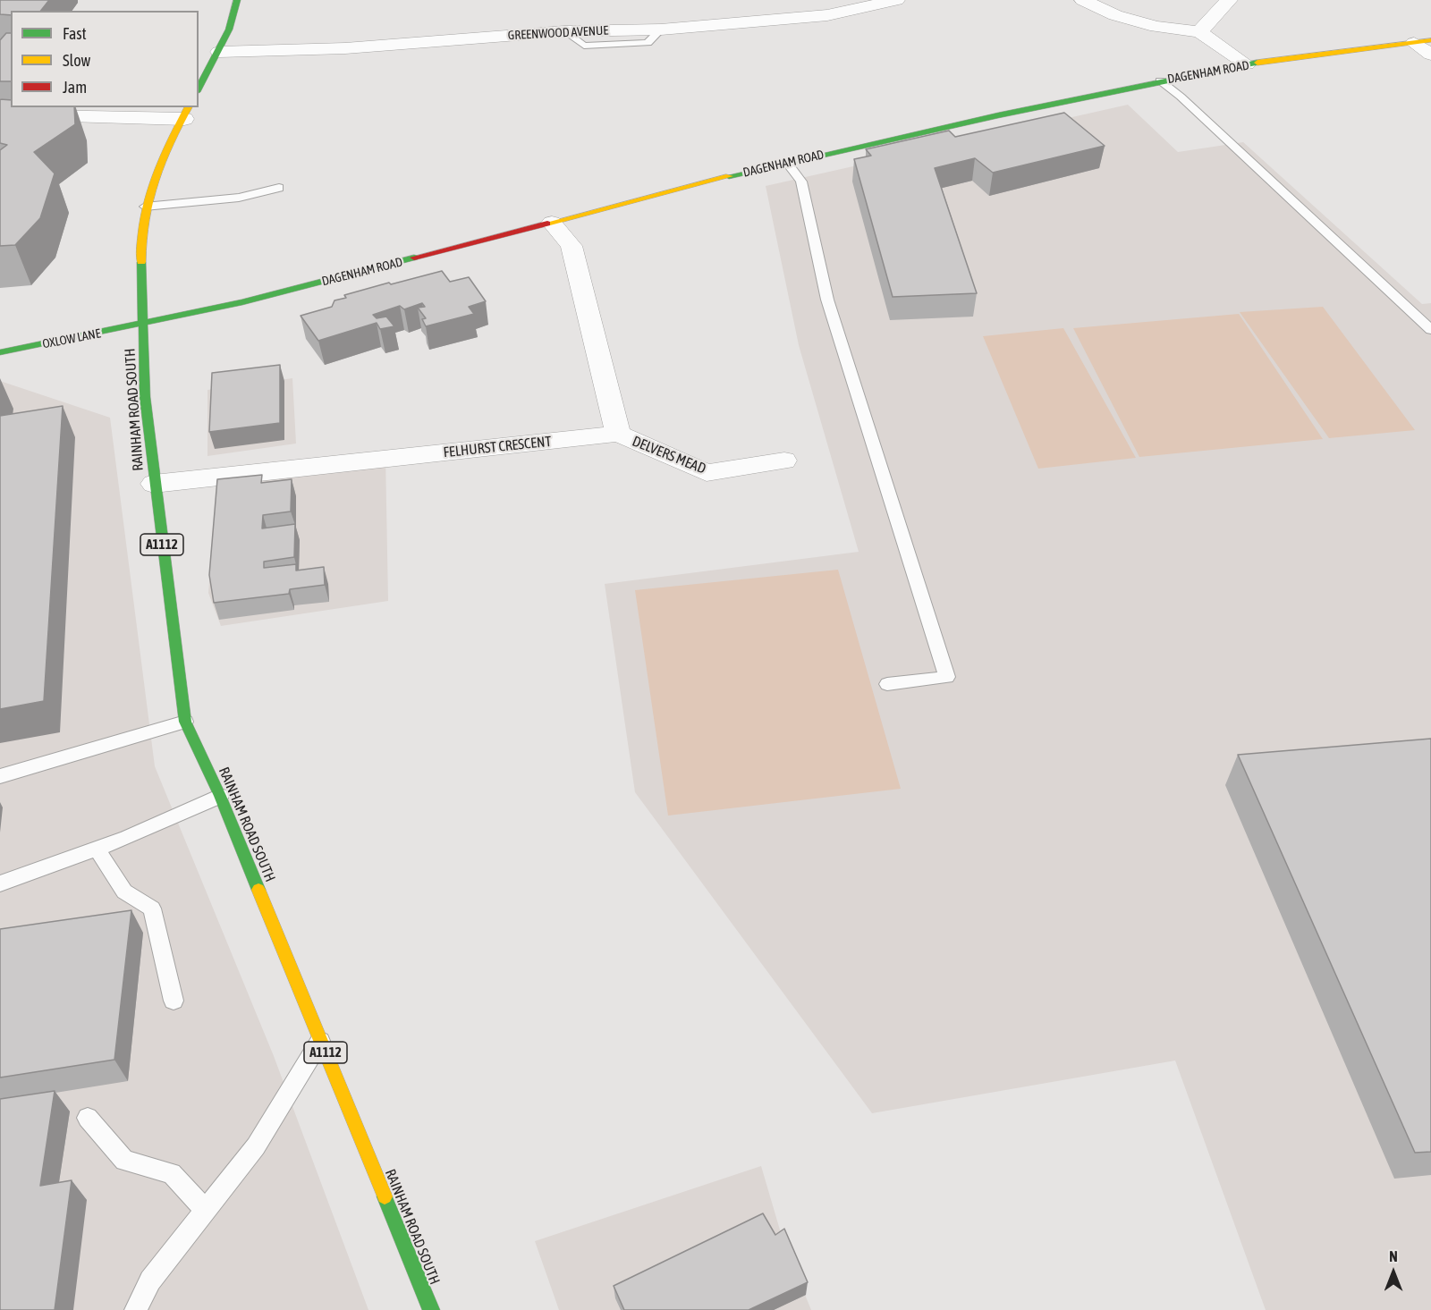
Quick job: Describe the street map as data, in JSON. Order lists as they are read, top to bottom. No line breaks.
{"streets":{"main road":["DAGENHAM ROAD","OXLOW LANE","RAINHAM ROAD SOUTH","A1112"],"street":["GREENWOOD AVENUE","FELHURST CRESCENT","DELVERS MEAD"]},"crossings":[["DAGENHAM ROAD","OXLOW LANE"],["DAGENHAM ROAD","RAINHAM ROAD SOUTH"],["DAGENHAM ROAD","A1112"],["OXLOW LANE","RAINHAM ROAD SOUTH"],["OXLOW LANE","A1112"],["RAINHAM ROAD SOUTH","FELHURST CRESCENT"],["RAINHAM ROAD SOUTH","A1112"],["FELHURST CRESCENT","DELVERS MEAD"]],"legend":["Fast","Slow","Jam"],"north":"top"}
